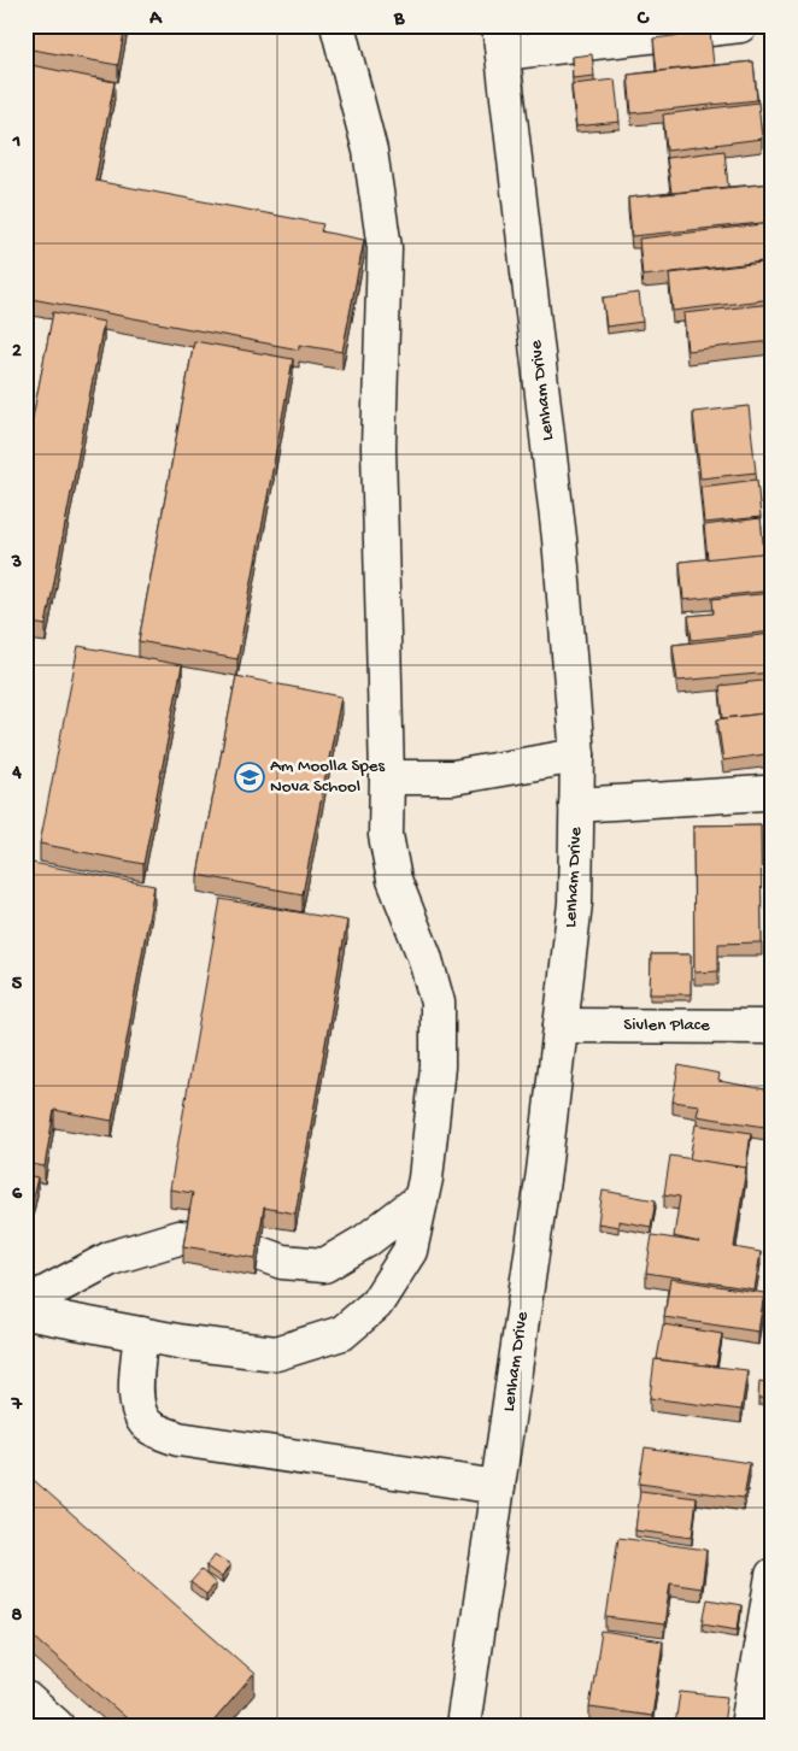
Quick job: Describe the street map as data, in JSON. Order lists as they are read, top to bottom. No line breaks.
{"streets":{"street":["Lenham Drive","Sivlen Place"]},"crossings":[["Lenham Drive","Sivlen Place"]],"places":{"school or university":["Am Moolla Spes Nova School"]},"grid":{"columns":["A","B","C"],"rows":["1","2","3","4","5","6","7","8"]}}
